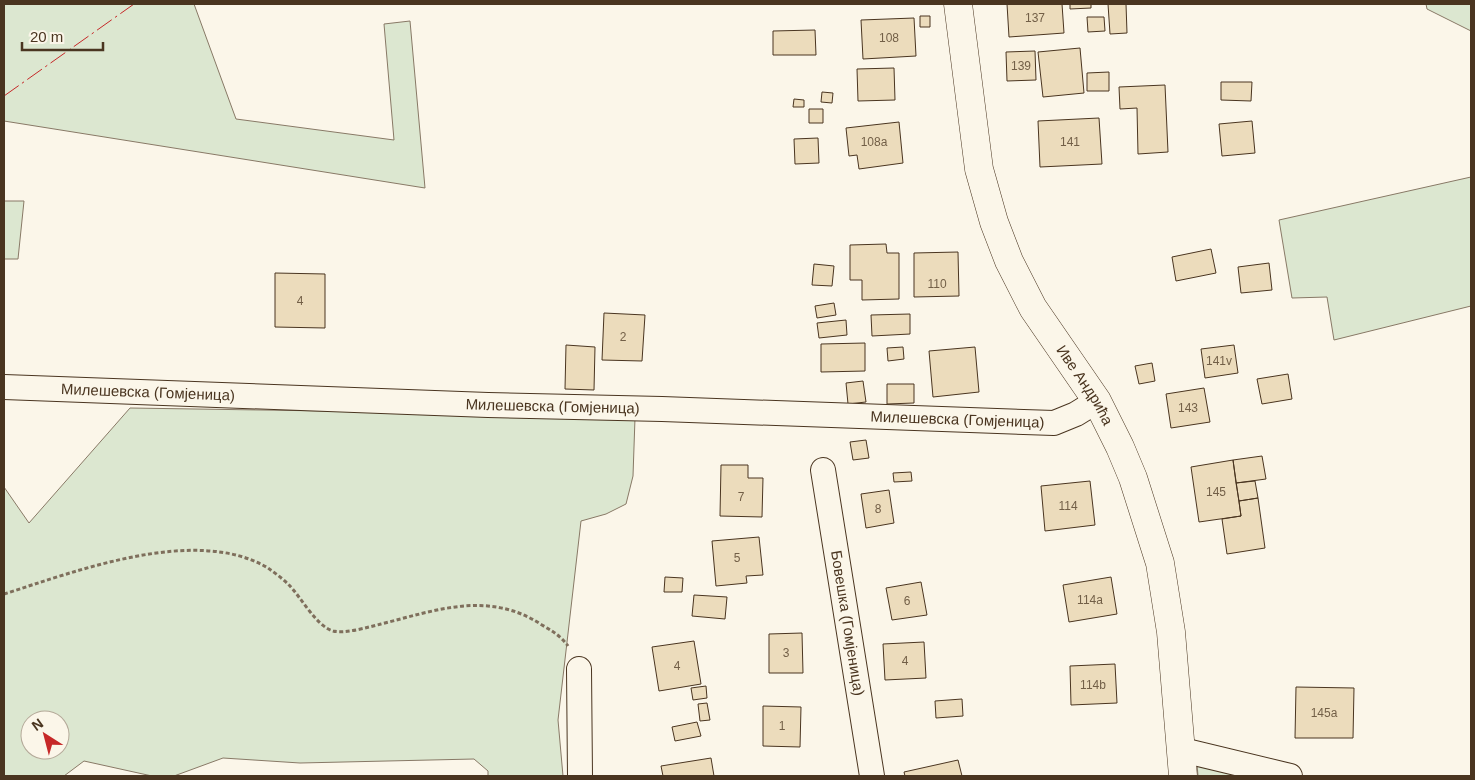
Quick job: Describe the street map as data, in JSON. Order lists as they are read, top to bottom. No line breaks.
{"streets":{"street":["Иве Андрића","Милешевска (Гомјеница)","Бовешка (Гомјеница)"]},"crossings":[["Иве Андрића","Милешевска (Гомјеница)"]],"house_numbers":["137","108","139","108a","141","110","4","2","141v","143","145","7","114","8","5","114a","6","3","4","4","114b","145a","1"],"scale_bar":"20 m","north":"top left"}
